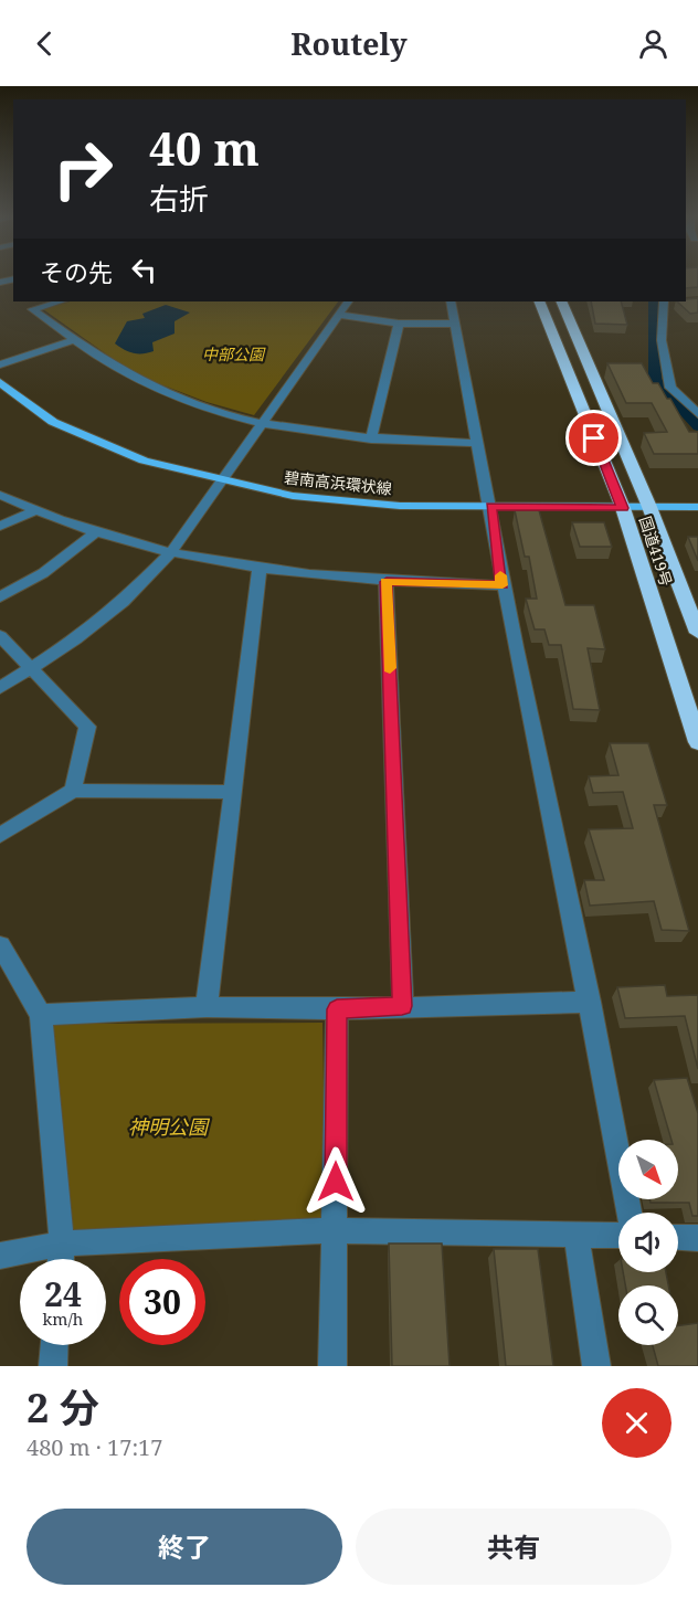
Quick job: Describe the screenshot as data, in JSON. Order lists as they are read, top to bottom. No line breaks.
{"streets":{"highway":["国道419号"],"main road":["碧南高浜環状線"]},"crossings":[["碧南高浜環状線","国道419号"]],"parks":["中部公園","神明公園"],"north":"bottom right","page":{"header":"Routely","turn":["40 m","右折"],"then":"その先","speed":"24 km/h","limit":"30","heading":["2 分","480 m · 17:17"],"buttons":["終了","共有"]}}
